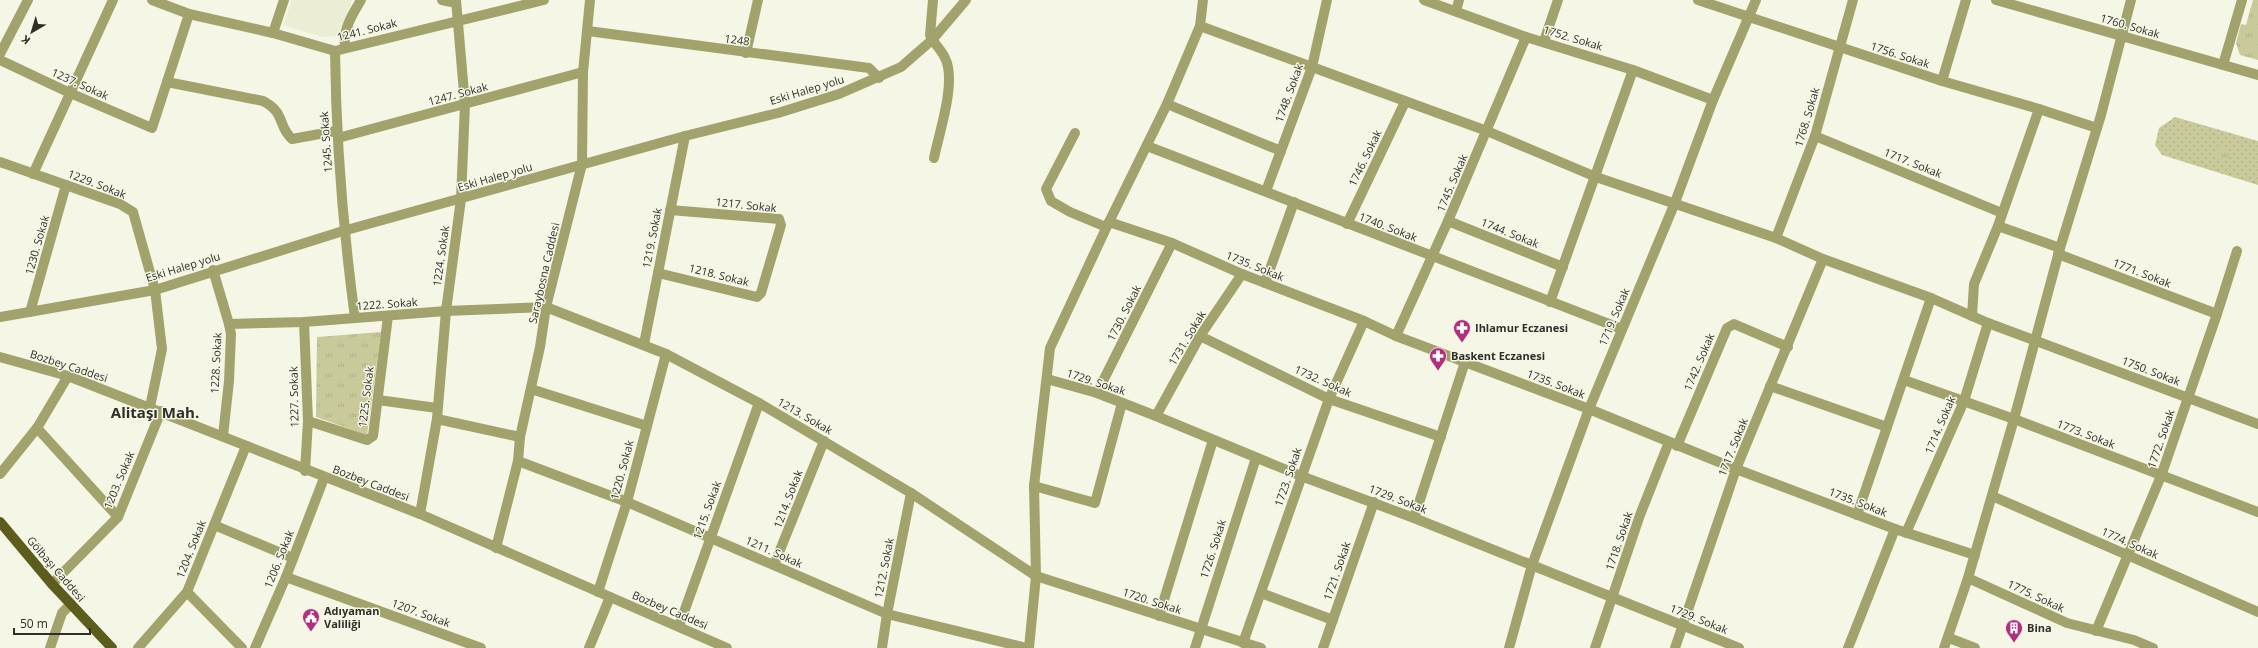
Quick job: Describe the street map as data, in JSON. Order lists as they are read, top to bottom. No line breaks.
{"streets":{"main road":["Gölbaşı Caddesi"],"street":["1760. Sokak","1241. Sokak","1752. Sokak","1248","1756. Sokak","1237. Sokak","Eski Halep yolu","1748. Sokak","1247. Sokak","1768. Sokak","1245. Sokak","1746. Sokak","1717. Sokak","1745. Sokak","1229. Sokak","1217. Sokak","1740. Sokak","1744. Sokak","1219. Sokak","1230. Sokak","1224. Sokak","1735. Sokak","Saraybosna Caddesi","1771. Sokak","1218. Sokak","1222. Sokak","1730. Sokak","1719. Sokak","1731. Sokak","1742. Sokak","1228. Sokak","Bozbey Caddesi","1750. Sokak","1732. Sokak","1729. Sokak","1227. Sokak","1225. Sokak","1213. Sokak","1714. Sokak","1773. Sokak","1772. Sokak","1220. Sokak","1723. Sokak","1203. Sokak","1214. Sokak","1215. Sokak","1718. Sokak","1774. Sokak","1204. Sokak","1726. Sokak","1211. Sokak","1206. Sokak","1212. Sokak","1721. Sokak","1775. Sokak","1720. Sokak","1207. Sokak"]},"crossings":[["1241. Sokak","1245. Sokak"],["1241. Sokak","1224. Sokak"],["1752. Sokak","1745. Sokak"],["1752. Sokak","1719. Sokak"],["1248","Eski Halep yolu"],["1248","Saraybosna Caddesi"],["1756. Sokak","1768. Sokak"],["1756. Sokak","1719. Sokak"],["1237. Sokak","1247. Sokak"],["Eski Halep yolu","1245. Sokak"],["Eski Halep yolu","1229. Sokak"],["Eski Halep yolu","1219. Sokak"],["Eski Halep yolu","1230. Sokak"],["Eski Halep yolu","1224. Sokak"],["Eski Halep yolu","Saraybosna Caddesi"],["Eski Halep yolu","1228. Sokak"],["1748. Sokak","1740. Sokak"],["1748. Sokak","1750. Sokak"],["1247. Sokak","1245. Sokak"],["1247. Sokak","1224. Sokak"],["1247. Sokak","Saraybosna Caddesi"],["1768. Sokak","1717. Sokak"],["1768. Sokak","1750. Sokak"],["1245. Sokak","1222. Sokak"],["1746. Sokak","1740. Sokak"],["1746. Sokak","1750. Sokak"],["1717. Sokak","1735. Sokak"],["1717. Sokak","1742. Sokak"],["1717. Sokak","1750. Sokak"],["1717. Sokak","1729. Sokak"],["1745. Sokak","1740. Sokak"],["1745. Sokak","1744. Sokak"],["1745. Sokak","1735. Sokak"],["1745. Sokak","1750. Sokak"],["1229. Sokak","1230. Sokak"],["1229. Sokak","Bozbey Caddesi"],["1217. Sokak","1219. Sokak"],["1217. Sokak","1218. Sokak"],["1740. Sokak","1719. Sokak"],["1219. Sokak","1218. Sokak"],["1219. Sokak","1213. Sokak"],["1224. Sokak","1222. Sokak"],["1224. Sokak","Bozbey Caddesi"],["1735. Sokak","1730. Sokak"],["1735. Sokak","1719. Sokak"],["1735. Sokak","1731. Sokak"],["1735. Sokak","1742. Sokak"],["1735. Sokak","1714. Sokak"],["1735. Sokak","1723. Sokak"],["1735. Sokak","1718. Sokak"],["Saraybosna Caddesi","1222. Sokak"],["Saraybosna Caddesi","Bozbey Caddesi"],["Saraybosna Caddesi","1213. Sokak"],["Saraybosna Caddesi","1211. Sokak"],["1771. Sokak","1772. Sokak"],["1222. Sokak","1228. Sokak"],["1222. Sokak","1227. Sokak"],["1222. Sokak","1225. Sokak"],["1222. Sokak","1213. Sokak"],["1730. Sokak","1729. Sokak"],["1719. Sokak","1750. Sokak"],["1719. Sokak","1729. Sokak"],["1731. Sokak","1732. Sokak"],["1731. Sokak","1729. Sokak"],["1742. Sokak","1718. Sokak"],["1228. Sokak","Bozbey Caddesi"],["Bozbey Caddesi","1227. Sokak"],["Bozbey Caddesi","1220. Sokak"],["Bozbey Caddesi","1203. Sokak"],["Bozbey Caddesi","1215. Sokak"],["Bozbey Caddesi","1204. Sokak"],["Bozbey Caddesi","1206. Sokak"],["1750. Sokak","1714. Sokak"],["1750. Sokak","1772. Sokak"],["1732. Sokak","1723. Sokak"],["1729. Sokak","1723. Sokak"],["1729. Sokak","1718. Sokak"],["1729. Sokak","1726. Sokak"],["1729. Sokak","1721. Sokak"],["1227. Sokak","1225. Sokak"],["1213. Sokak","1220. Sokak"],["1213. Sokak","1214. Sokak"],["1213. Sokak","1215. Sokak"],["1213. Sokak","1212. Sokak"],["1213. Sokak","1720. Sokak"],["1714. Sokak","1773. Sokak"],["1773. Sokak","1772. Sokak"],["1772. Sokak","1774. Sokak"],["1772. Sokak","1775. Sokak"],["1220. Sokak","1211. Sokak"],["1723. Sokak","1720. Sokak"],["1203. Sokak","Gölbaşı Caddesi"],["1214. Sokak","1211. Sokak"],["1215. Sokak","1211. Sokak"],["1726. Sokak","1720. Sokak"],["1211. Sokak","1212. Sokak"],["1206. Sokak","1207. Sokak"]],"districts":["Alitaşı Mah."],"places":{"pharmacy":["Ihlamur Eczanesi","Baskent Eczanesi"],"public building":["Adıyaman Valiliği"],"building":["Bina"]},"scale_bar":"50 m","north":"bottom left"}
